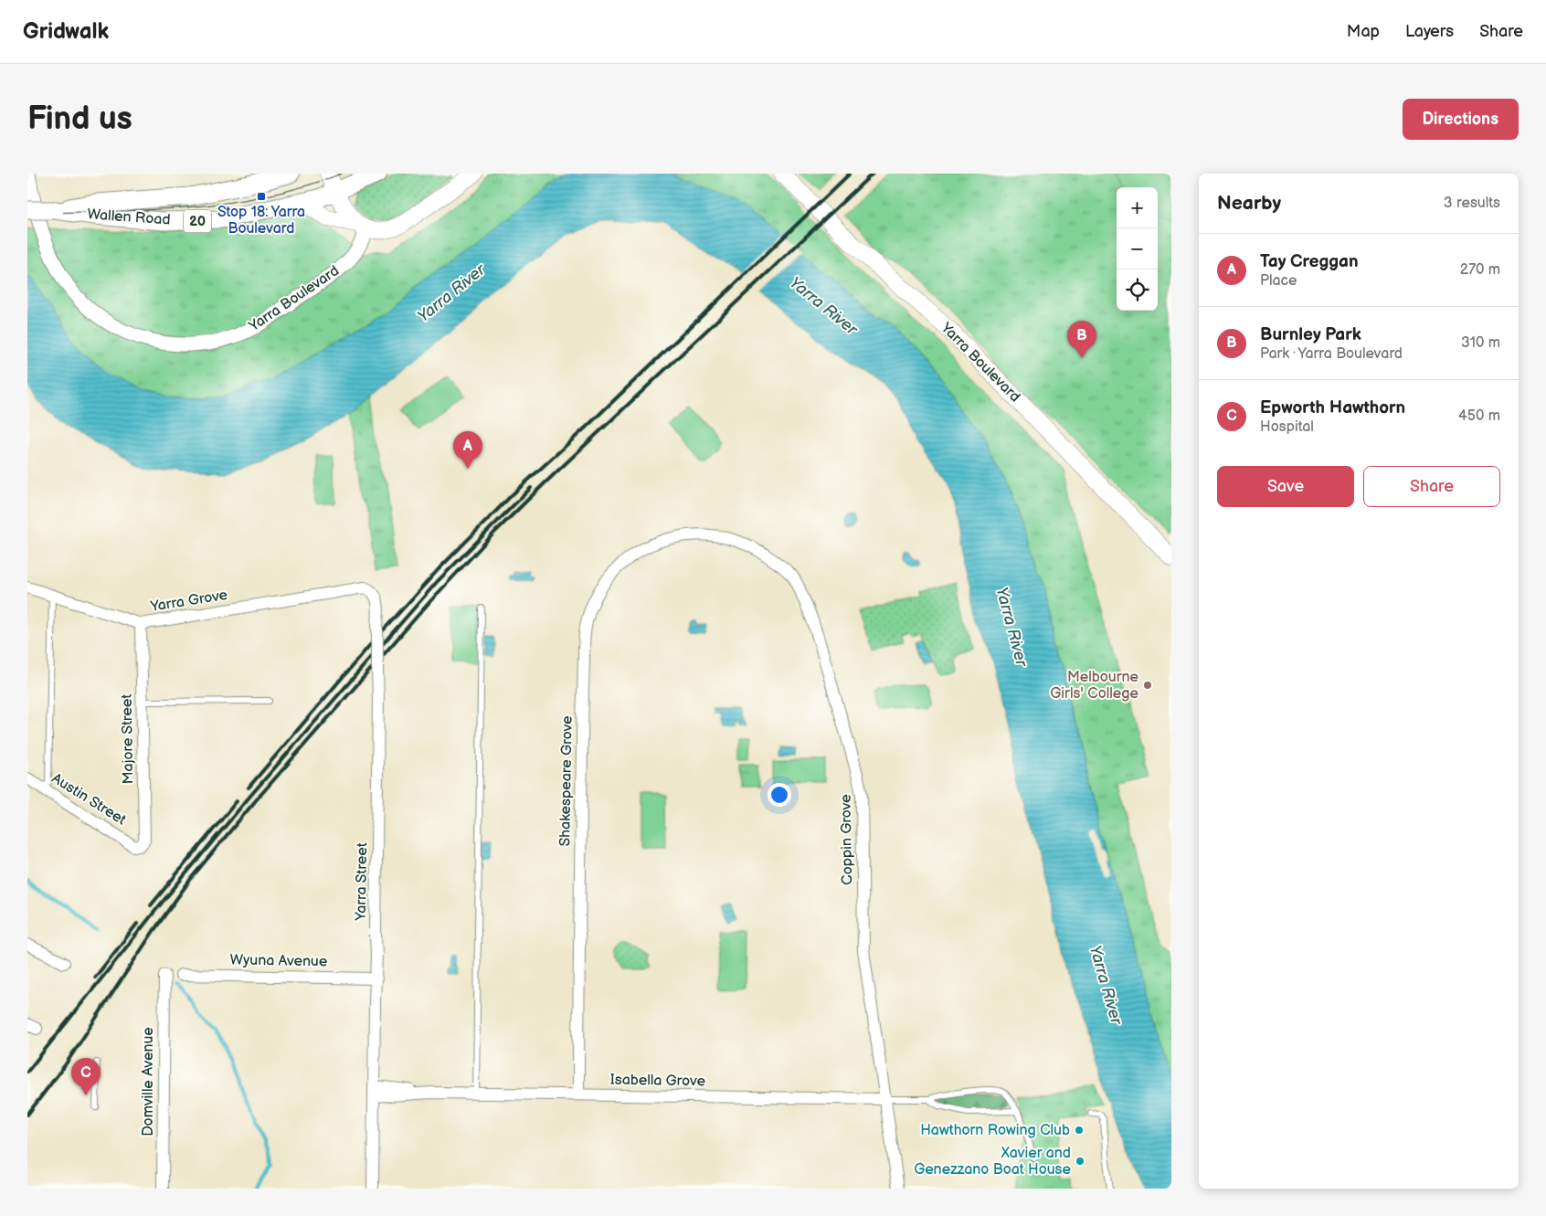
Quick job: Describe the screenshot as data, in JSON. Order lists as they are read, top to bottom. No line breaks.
{"streets":{"main road":["Wallen Road","20","Yarra Boulevard"],"street":["Yarra Grove","Majore Street","Shakespeare Grove","Austin Street","Coppin Grove","Yarra Street","Wyuna Avenue","Isabella Grove","Domville Avenue"]},"crossings":[["Wallen Road","20"],["Yarra Grove","Majore Street"],["Yarra Grove","Yarra Street"],["Majore Street","Austin Street"],["Shakespeare Grove","Coppin Grove"],["Shakespeare Grove","Isabella Grove"],["Coppin Grove","Isabella Grove"],["Yarra Street","Wyuna Avenue"],["Yarra Street","Isabella Grove"]],"water":["Yarra River"],"places":{"transit":["Stop 18: Yarra Boulevard"],"other":["Melbourne Girls' College","Hawthorn Rowing Club","Xavier and Genezzano Boat House"]},"page":{"header":"Gridwalk","nav":["Map","Layers","Share"],"buttons":["Directions",["Save","Share"]],"title":"Find us","heading":["Nearby","3 results"],"map_buttons":["+","−"],"list":[{"mark":"A","name":"Tay Creggan","note":"Place","value":"270 m"},{"mark":"B","name":"Burnley Park","note":"Park · Yarra Boulevard","value":"310 m"},{"mark":"C","name":"Epworth Hawthorn","note":"Hospital","value":"450 m"}],"pins":["B","A","C"]}}
